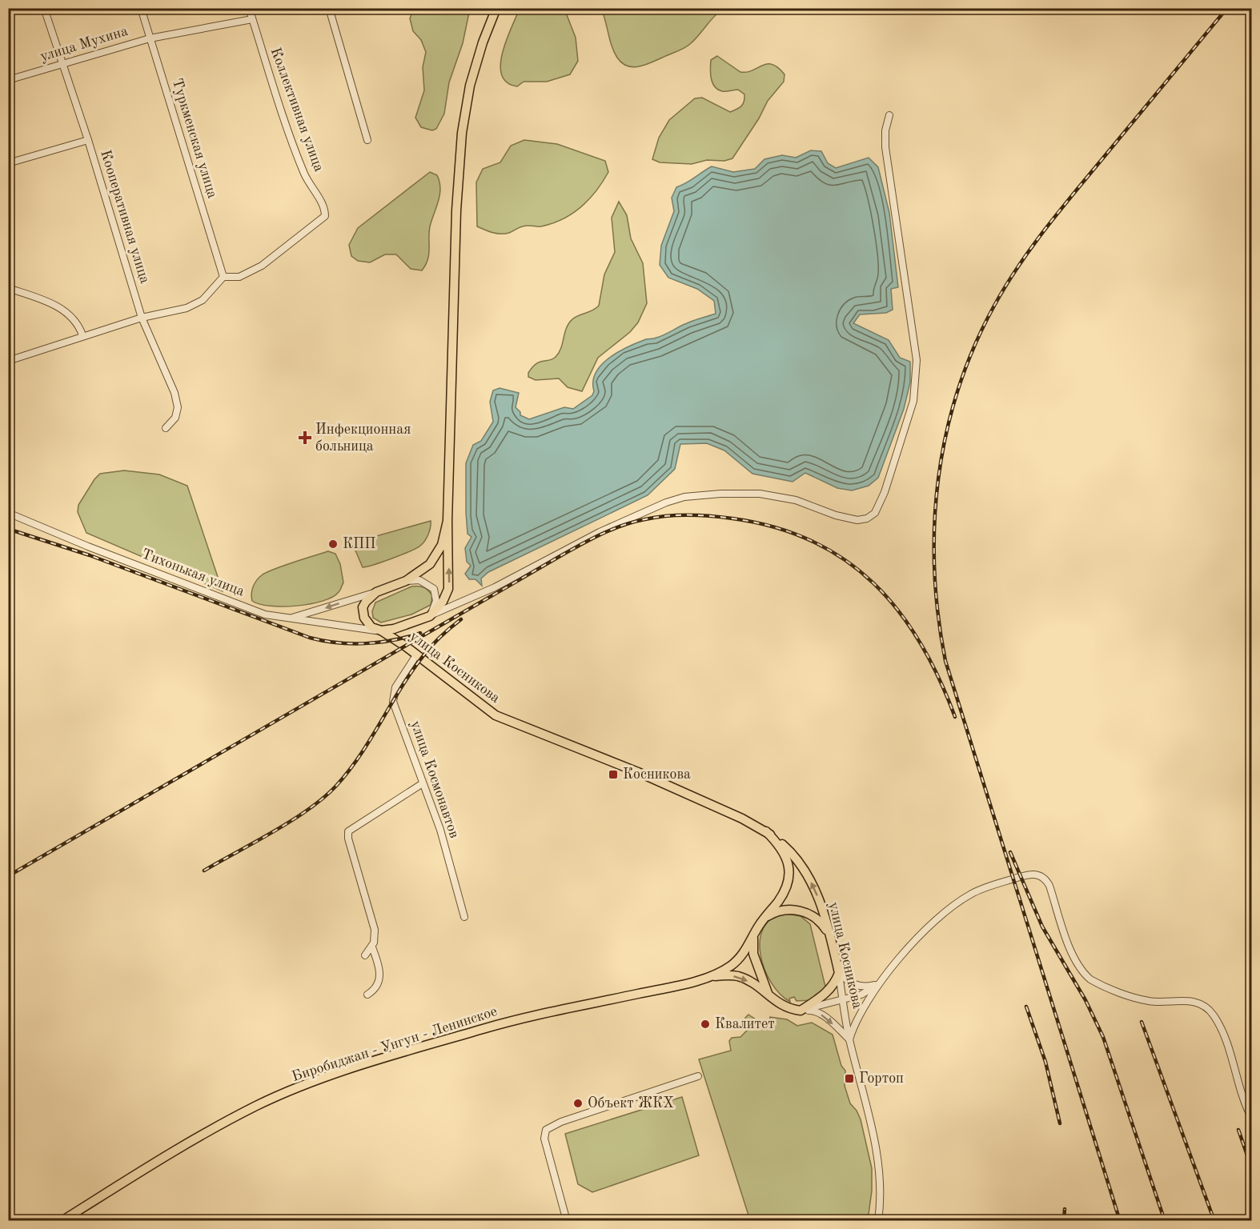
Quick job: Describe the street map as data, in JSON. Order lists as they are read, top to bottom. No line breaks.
{"streets":{"main road":["улица Косникова","Биробиджан - Унгун - Ленинское"],"street":["улица Мухина","Коллективная улица","Туркменская улица","Кооперативная улица","Тихонькая улица","улица Космонавтов"]},"crossings":[["улица Мухина","Коллективная улица"],["улица Мухина","Туркменская улица"],["улица Мухина","Кооперативная улица"],["Коллективная улица","Туркменская улица"],["Тихонькая улица","улица Косникова"],["улица Косникова","улица Космонавтов"]],"places":{"health":["Инфекционная больница"],"other":["КПП","Квалитет","Объект ЖКХ"],"transit":["Косникова","Гортоп"]}}
